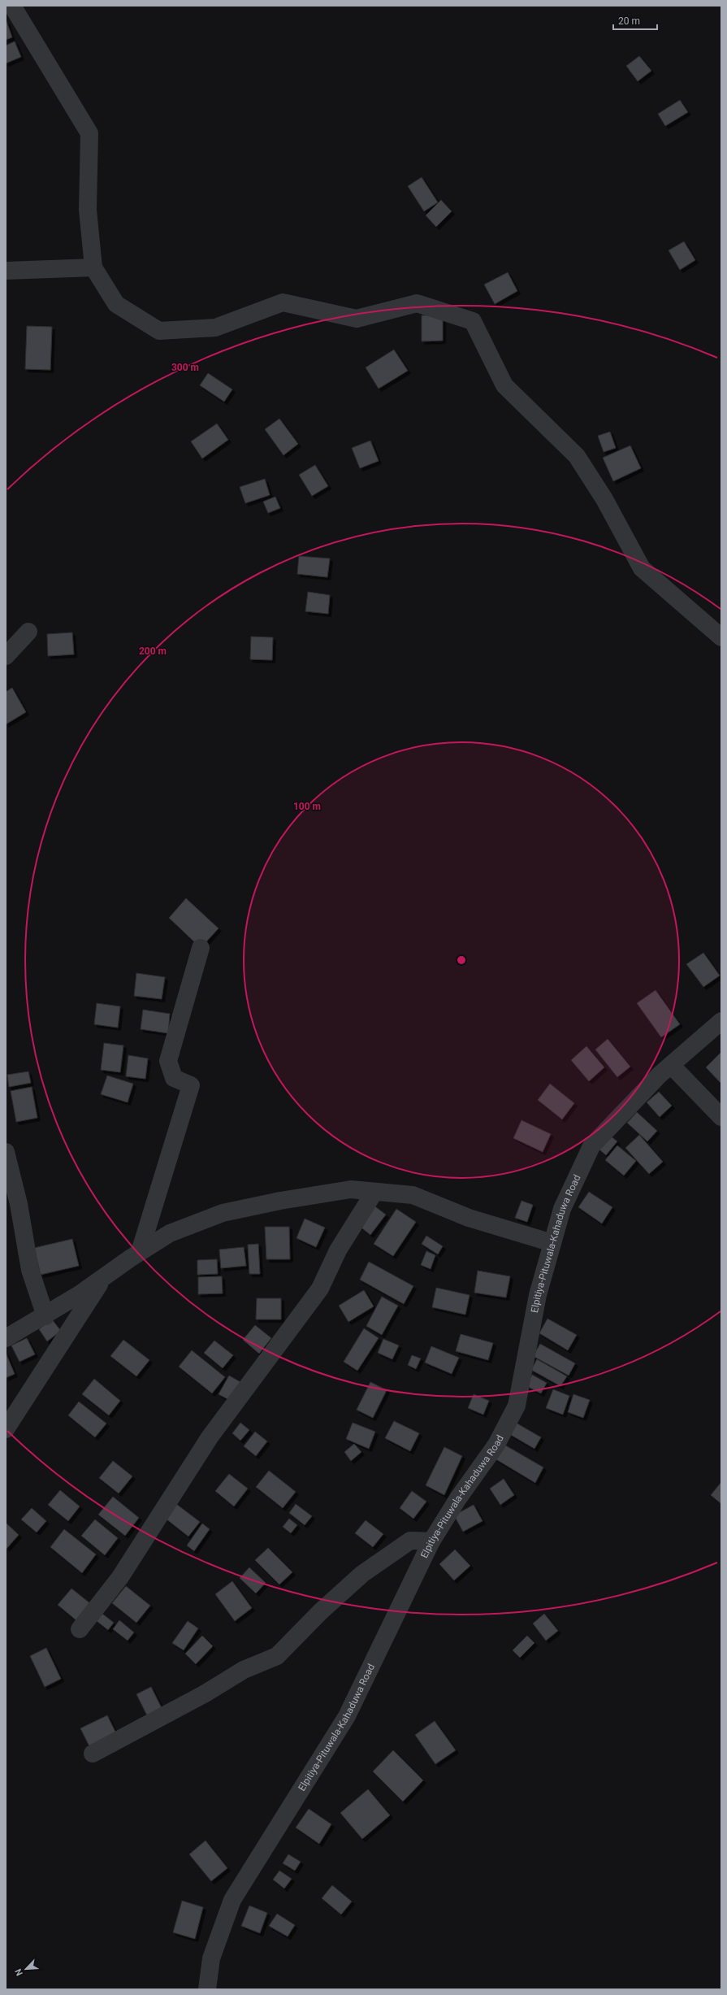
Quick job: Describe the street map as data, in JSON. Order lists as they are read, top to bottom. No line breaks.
{"streets":{"street":["Elpitiya-Pituwala-Kahaduwa Road"]},"scale_bar":"20 m","north":"bottom left","rings":["300 m","200 m","100 m"]}
